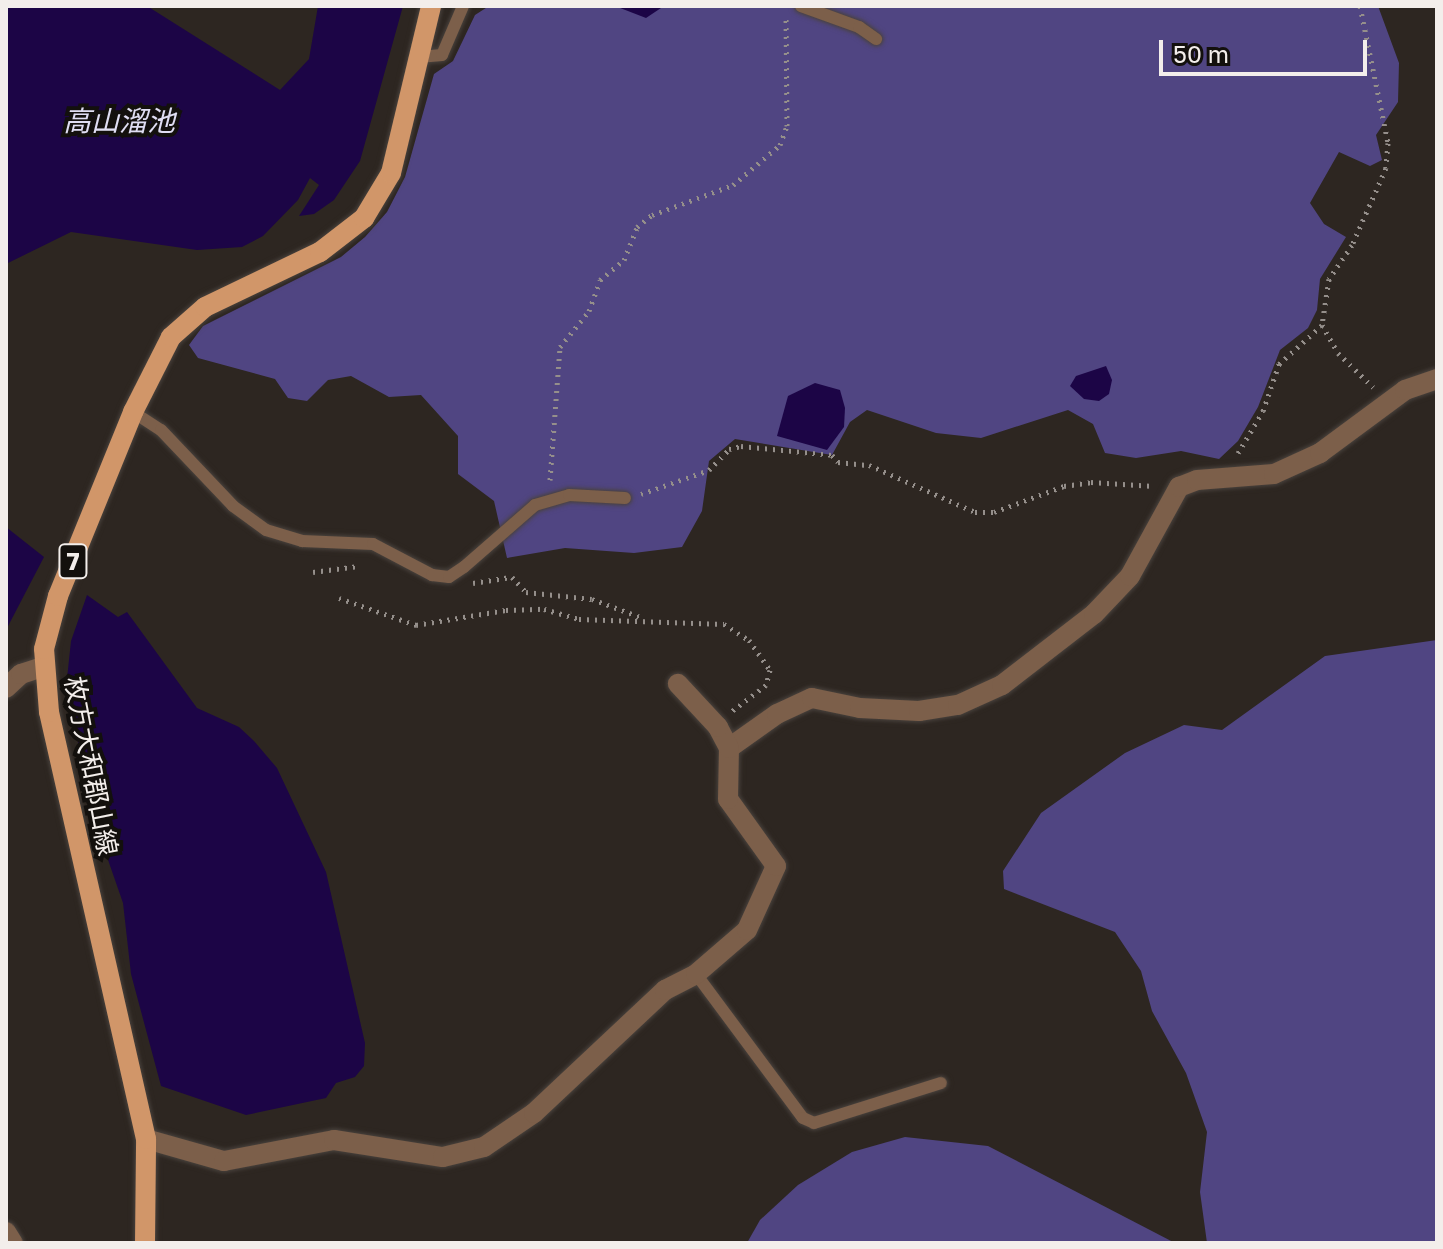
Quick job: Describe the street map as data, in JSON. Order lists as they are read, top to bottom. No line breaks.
{"streets":{"main road":["7","枚方大和郡山線"]},"water":["高山溜池"],"scale_bar":"50 m"}
